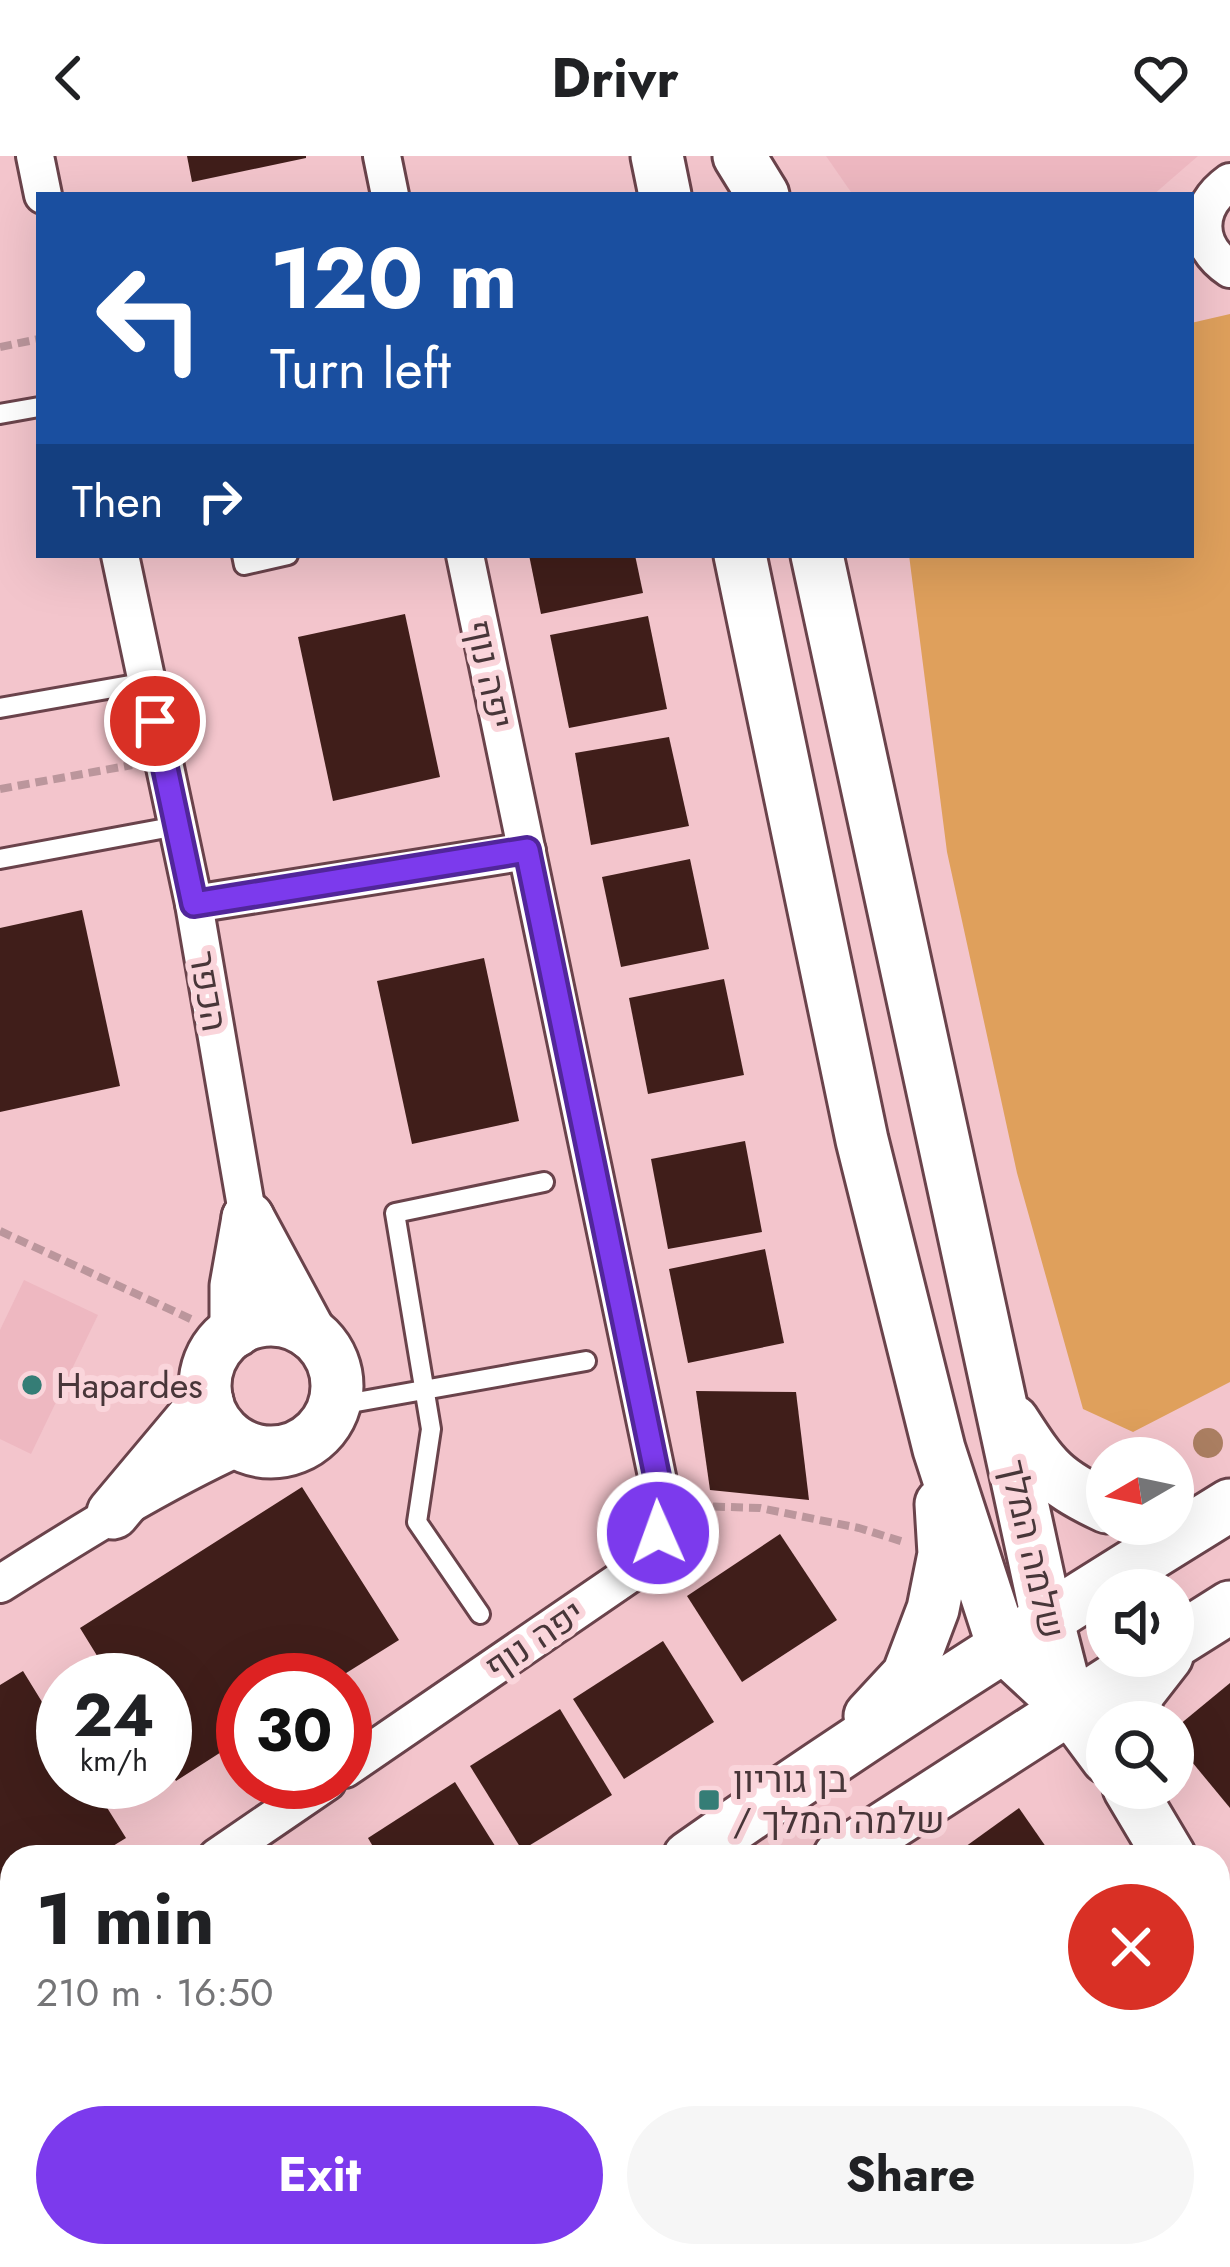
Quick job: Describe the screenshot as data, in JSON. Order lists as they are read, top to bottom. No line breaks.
{"streets":{"street":["יפה נוף","הכפר","שלמה המלך"]},"places":{"other":["Hapardes"],"transit":["בן גוריון / שלמה המלך"]},"north":"left","page":{"header":"Drivr","turn":["120 m","Turn left"],"then":"Then","speed":"24 km/h","limit":"30","heading":["1 min","210 m · 16:50"],"buttons":["Exit","Share"]}}
